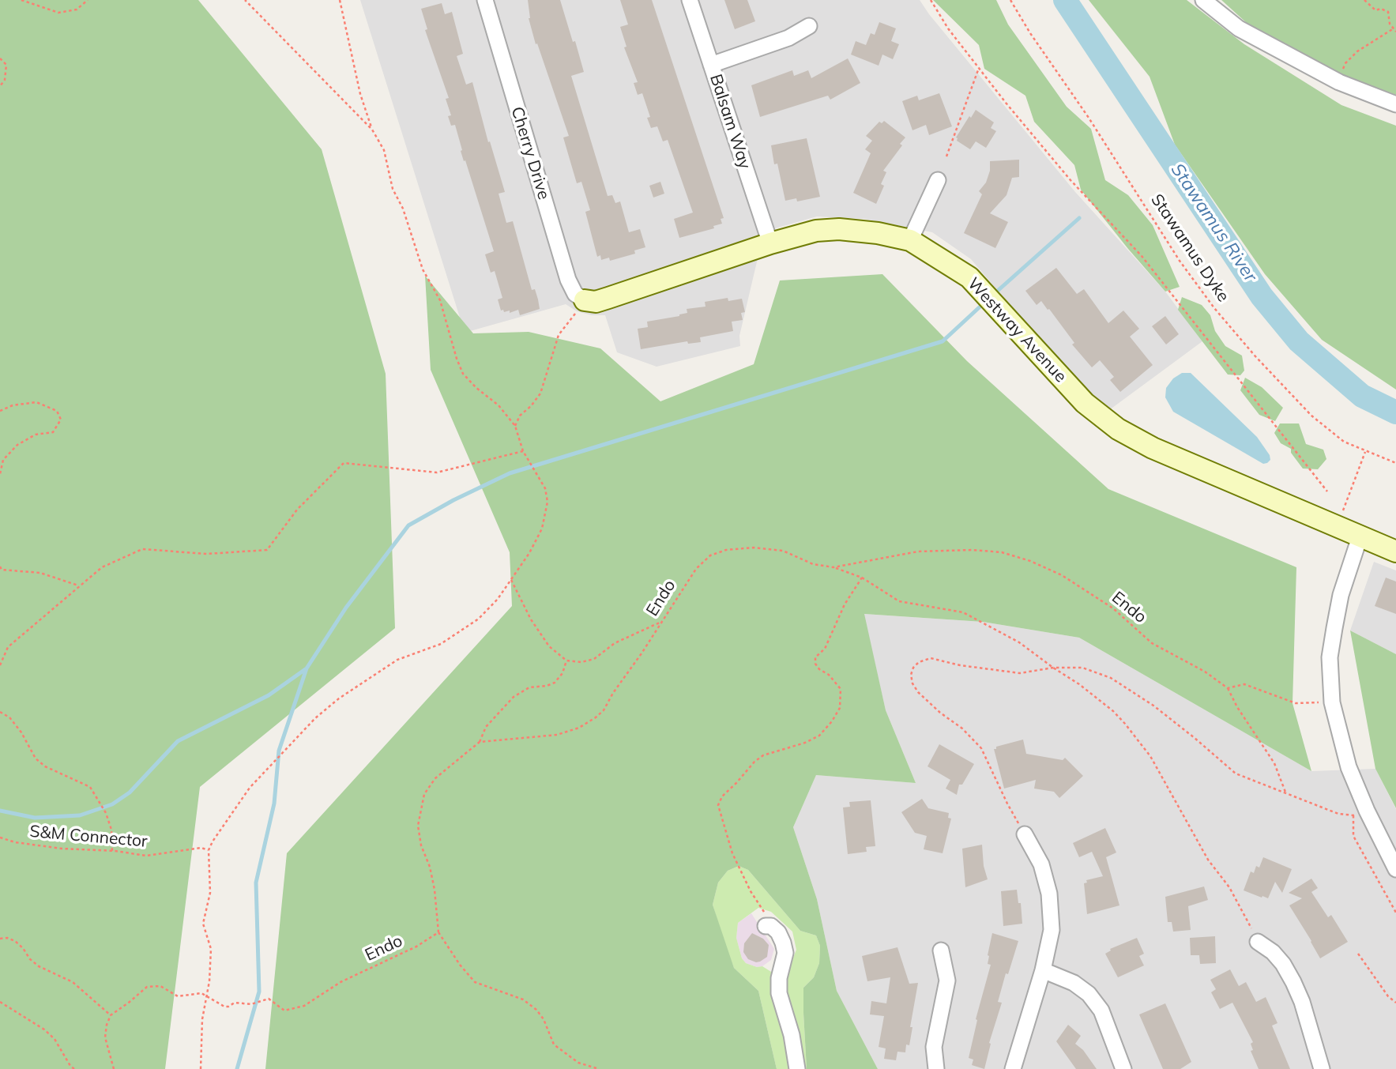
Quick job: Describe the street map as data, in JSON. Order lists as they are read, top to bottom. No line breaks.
{"streets":{"street":["Balsam Way","Cherry Drive","Westway Avenue"],"path":["Stawamus Dyke","Endo","S&M Connector"]},"crossings":[["Balsam Way","Westway Avenue"],["Cherry Drive","Westway Avenue"]],"water":["Stawamus River"]}
